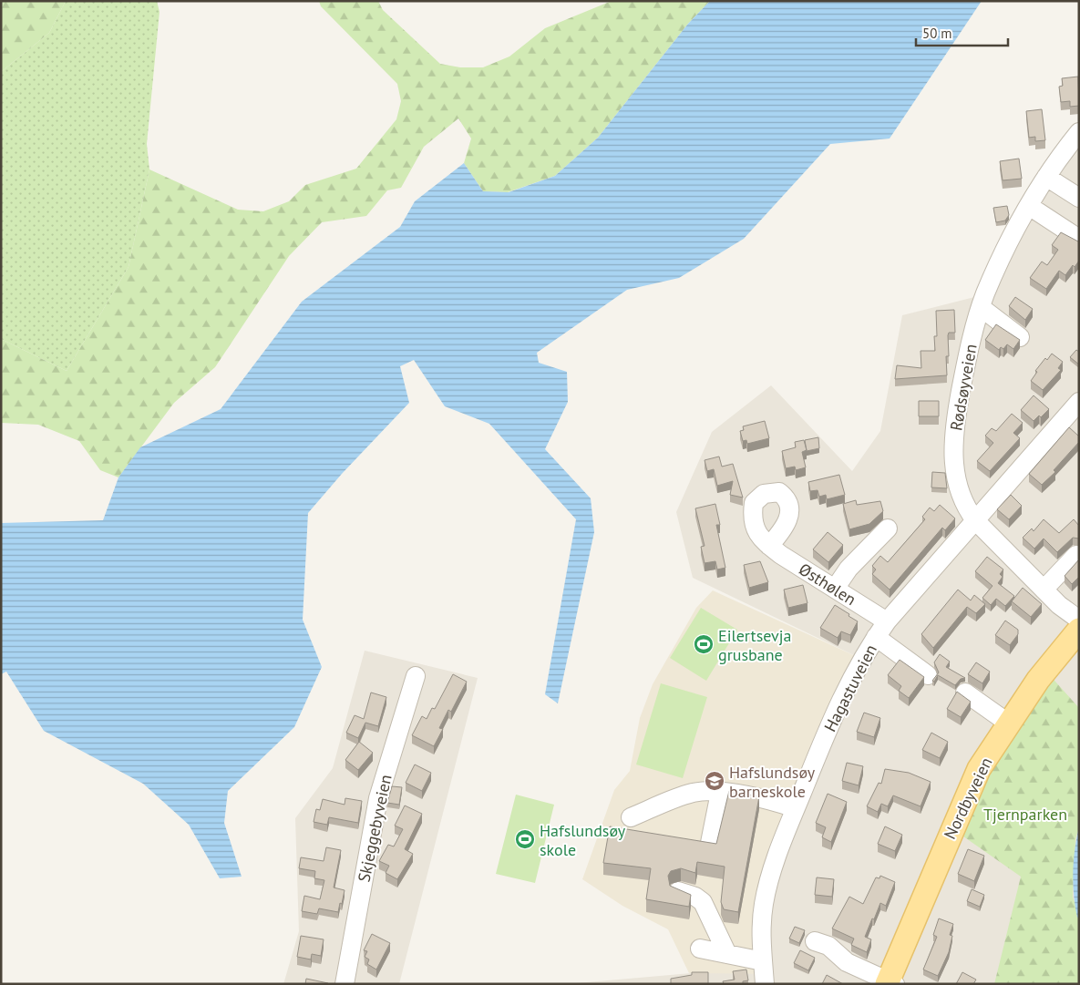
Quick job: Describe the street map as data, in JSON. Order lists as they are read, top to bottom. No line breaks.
{"streets":{"main road":["Nordbyveien"],"street":["Rødsøyveien","Østhølen","Hagastuveien","Skjeggebyveien"]},"crossings":[["Rødsøyveien","Hagastuveien"],["Østhølen","Hagastuveien"]],"parks":["Tjernparken"],"places":{"sports":["Eilertsevja grusbane","Hafslundsøy skole"],"school or university":["Hafslundsøy barneskole"]},"scale_bar":"50 m"}
